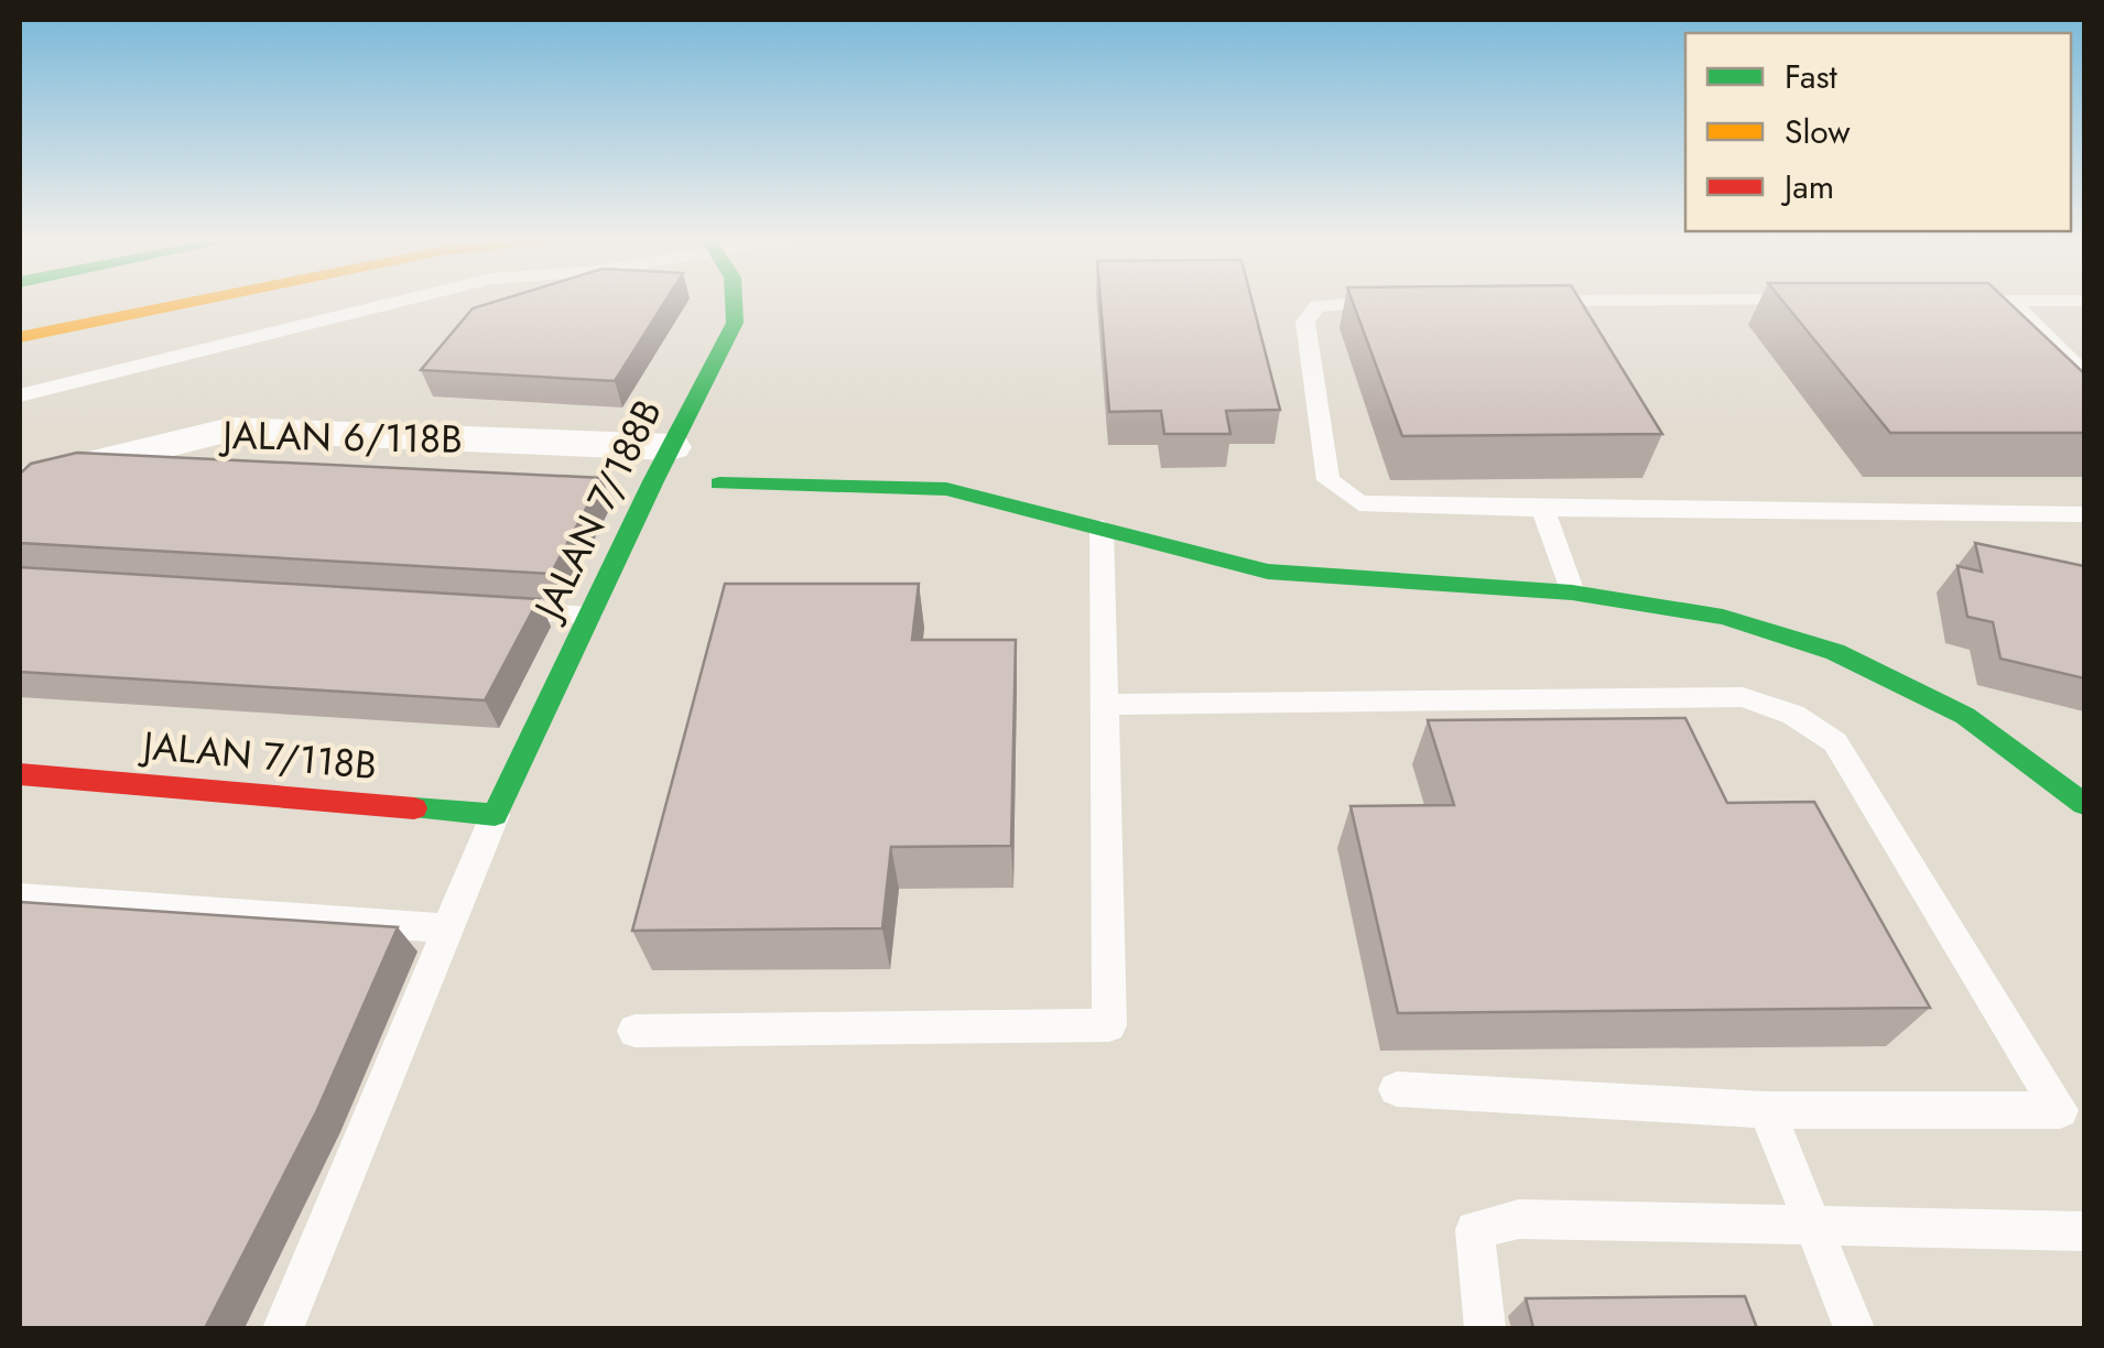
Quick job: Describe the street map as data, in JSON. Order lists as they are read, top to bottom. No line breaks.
{"streets":{"main road":["JALAN 7/188B","JALAN 7/118B"],"street":["JALAN 6/118B"]},"crossings":[["JALAN 6/118B","JALAN 7/188B"],["JALAN 7/188B","JALAN 7/118B"]],"legend":["Fast","Slow","Jam"]}
